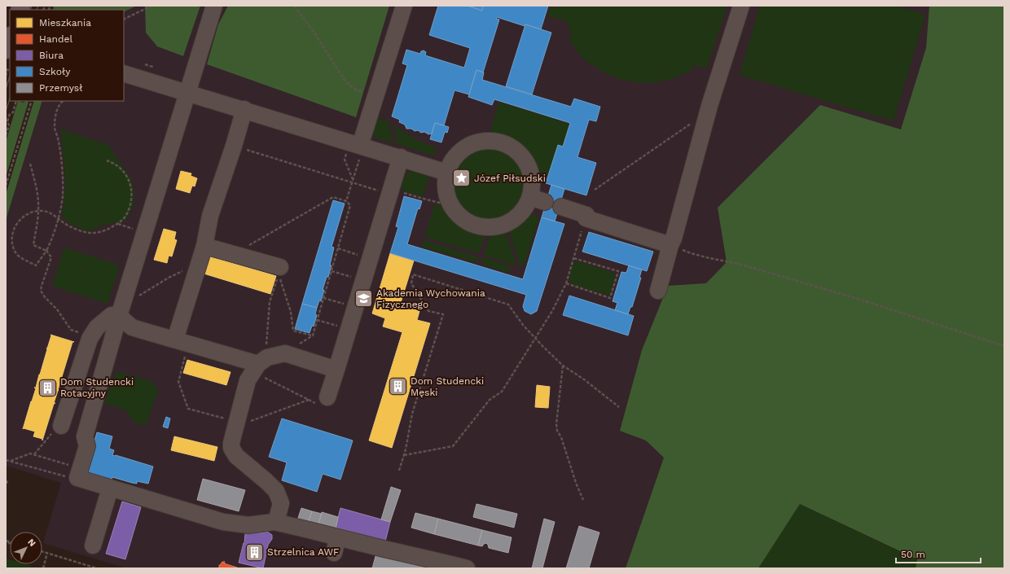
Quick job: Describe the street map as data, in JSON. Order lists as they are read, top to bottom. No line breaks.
{"places":{"place":["Józef Piłsudski"],"school or university":["Akademia Wychowania Fizycznego"],"building":["Dom Studencki Męski","Dom Studencki Rotacyjny","Strzelnica AWF"]},"legend":["Mieszkania","Handel","Biura","Szkoły","Przemysł"],"scale_bar":"50 m","north":"top right"}
